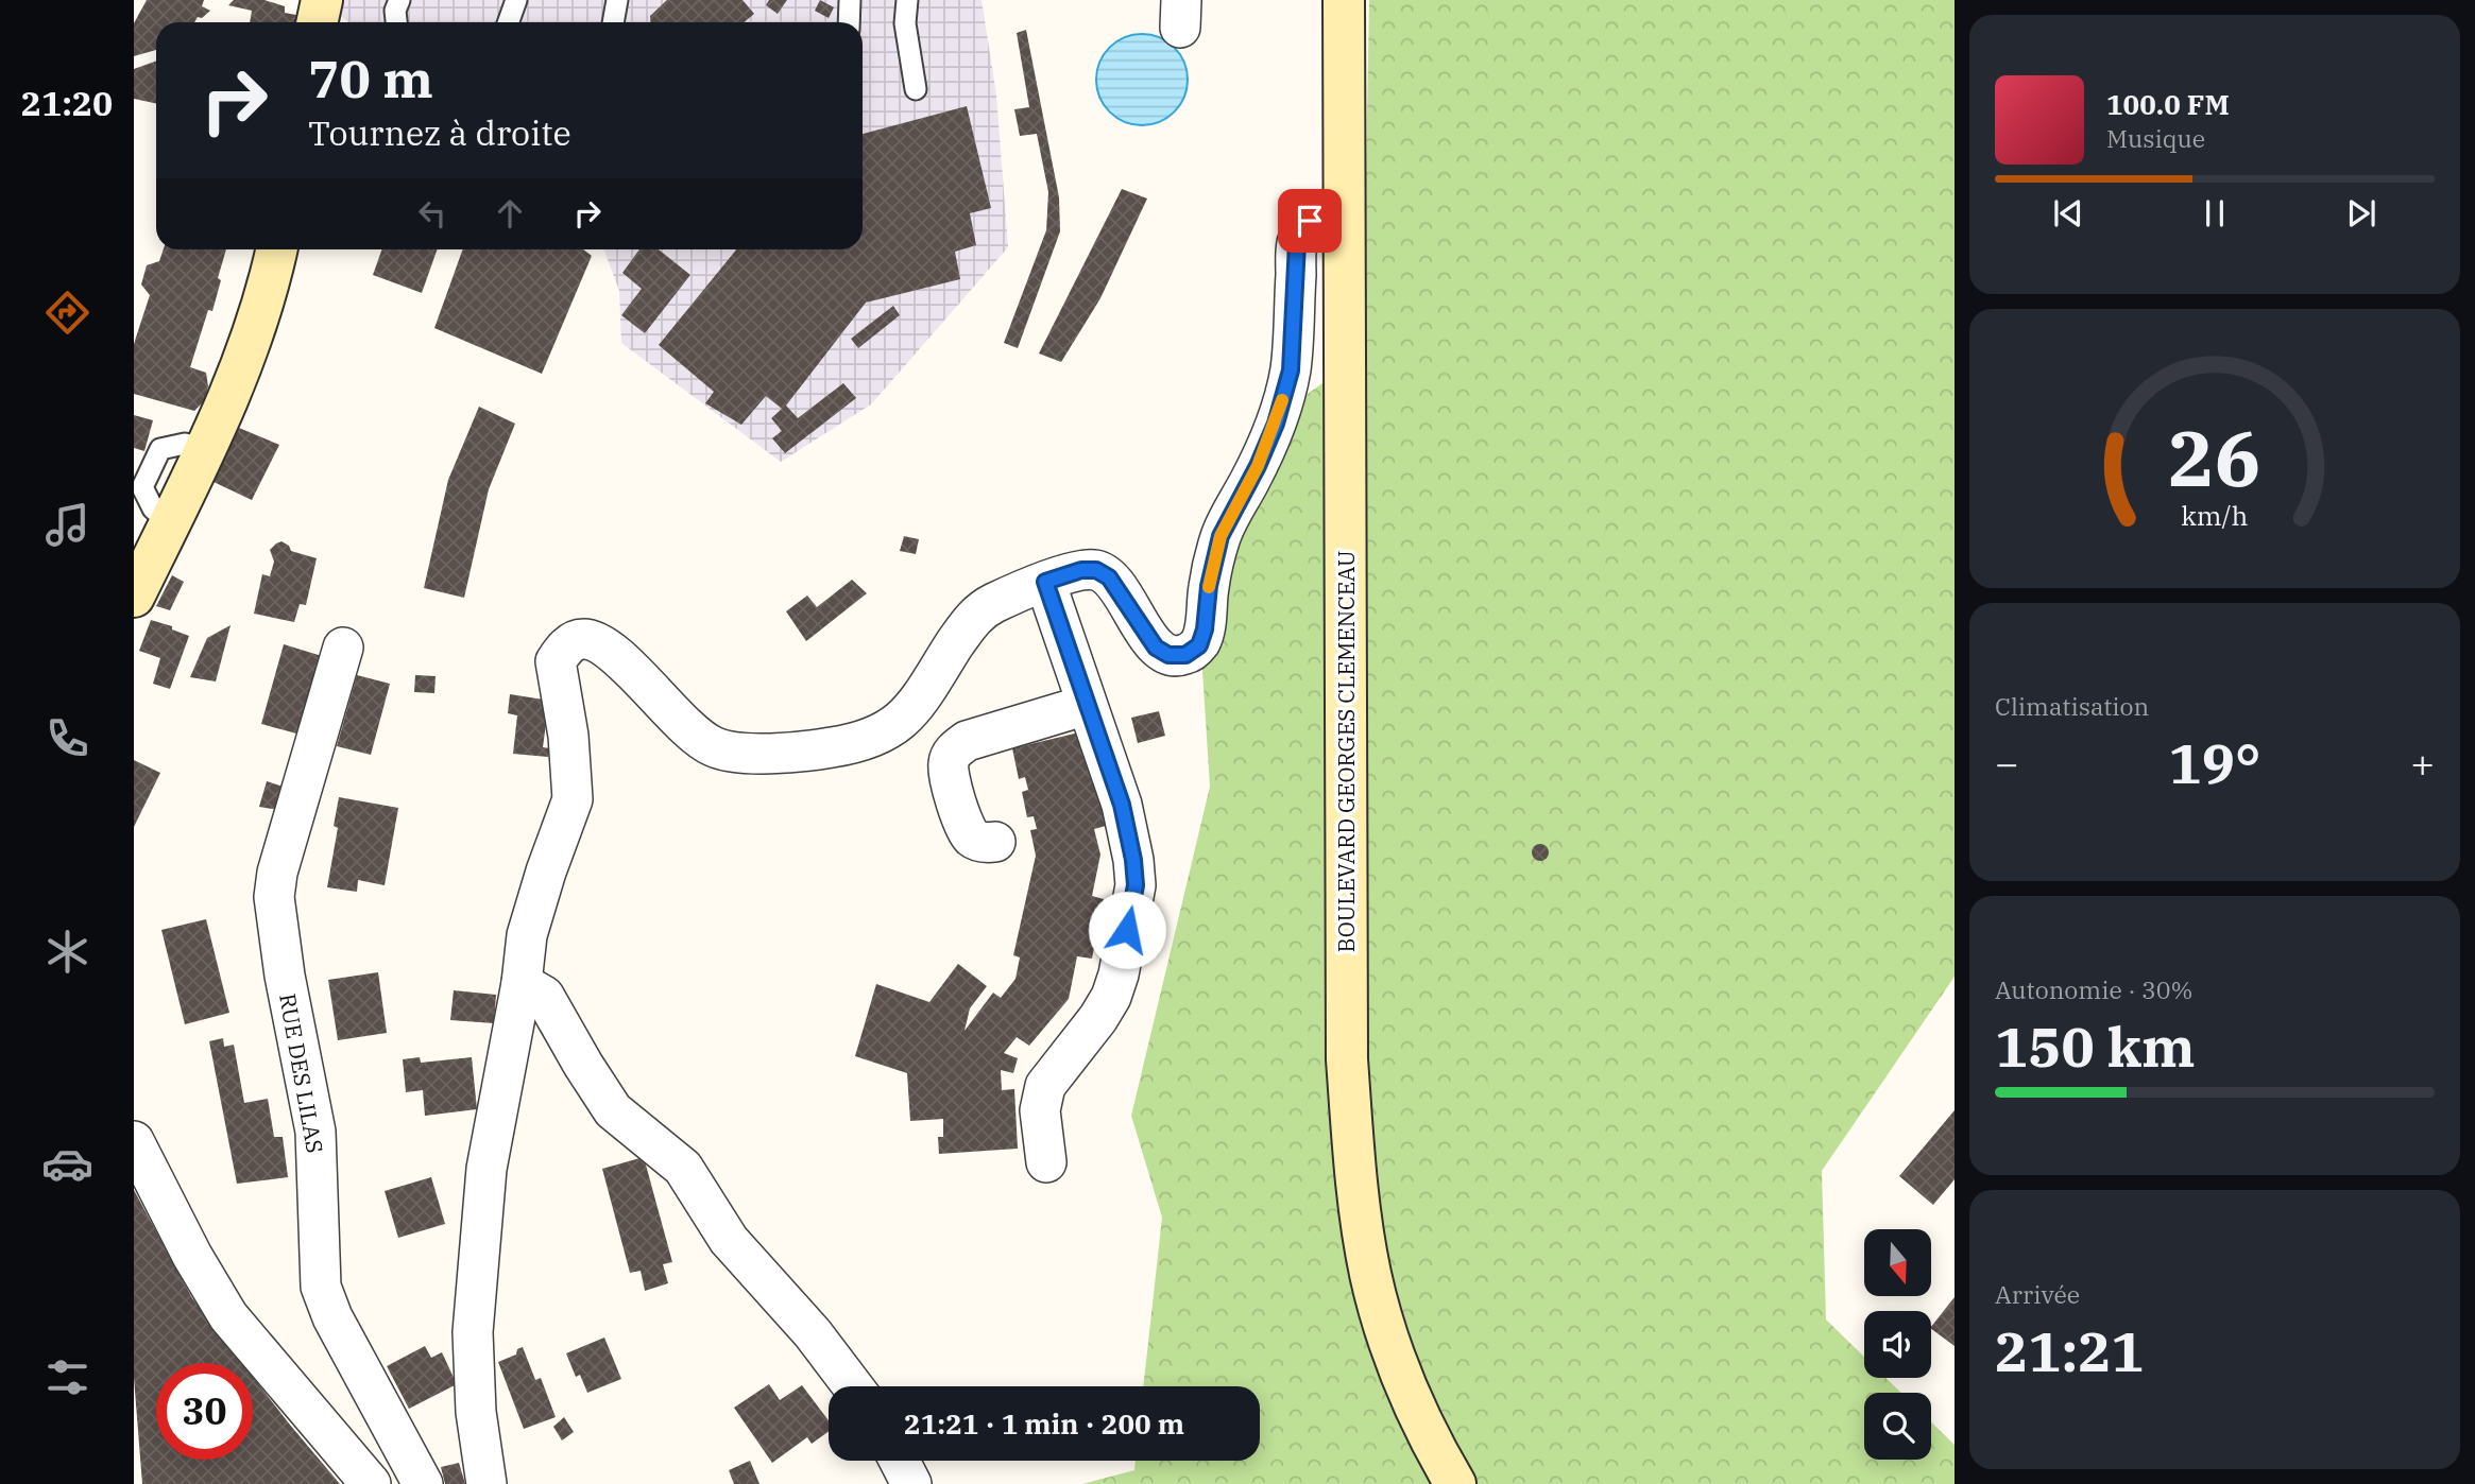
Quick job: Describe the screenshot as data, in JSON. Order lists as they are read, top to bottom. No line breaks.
{"streets":{"main road":["BOULEVARD GEORGES CLEMENCEAU"],"street":["RUE DES LILAS"]},"north":"bottom","page":{"tabs":"21:20","turn":["70 m","Tournez à droite"],"song":["100.0 FM","Musique"],"tile":["Climatisation",["Autonomie · 30%","150 km"],["Arrivée","21:21"]],"heat":["−","19°","+"],"limit":"30","trip":"21:21 · 1 min · 200 m","gauge":["26","km/h"]}}
